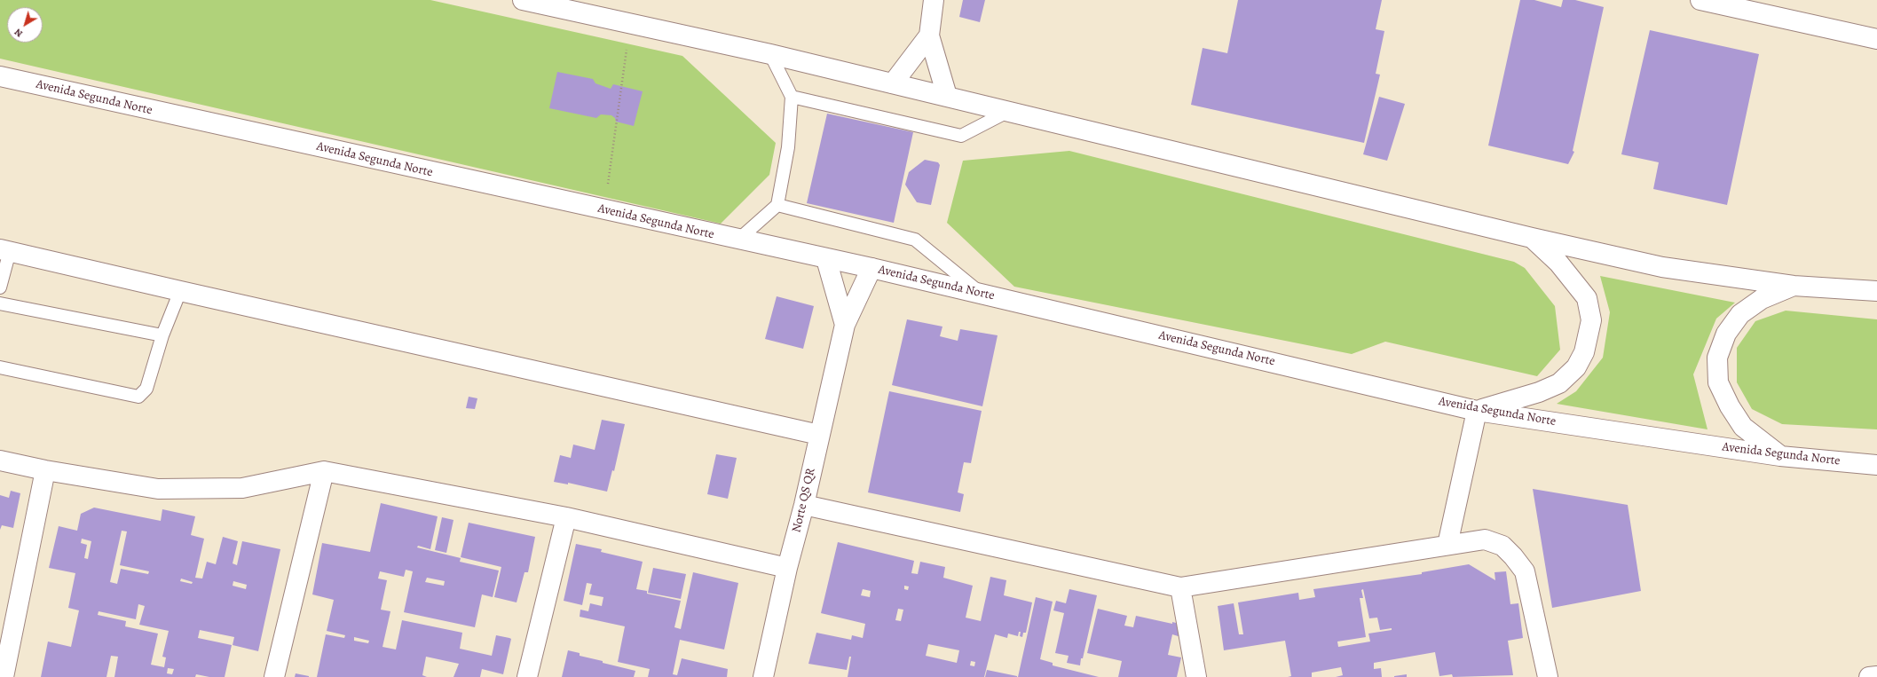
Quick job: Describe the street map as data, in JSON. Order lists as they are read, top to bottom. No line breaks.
{"streets":{"street":["Avenida Segunda Norte","Norte QS QR"]},"crossings":[["Avenida Segunda Norte","Norte QS QR"]],"north":"bottom left"}
